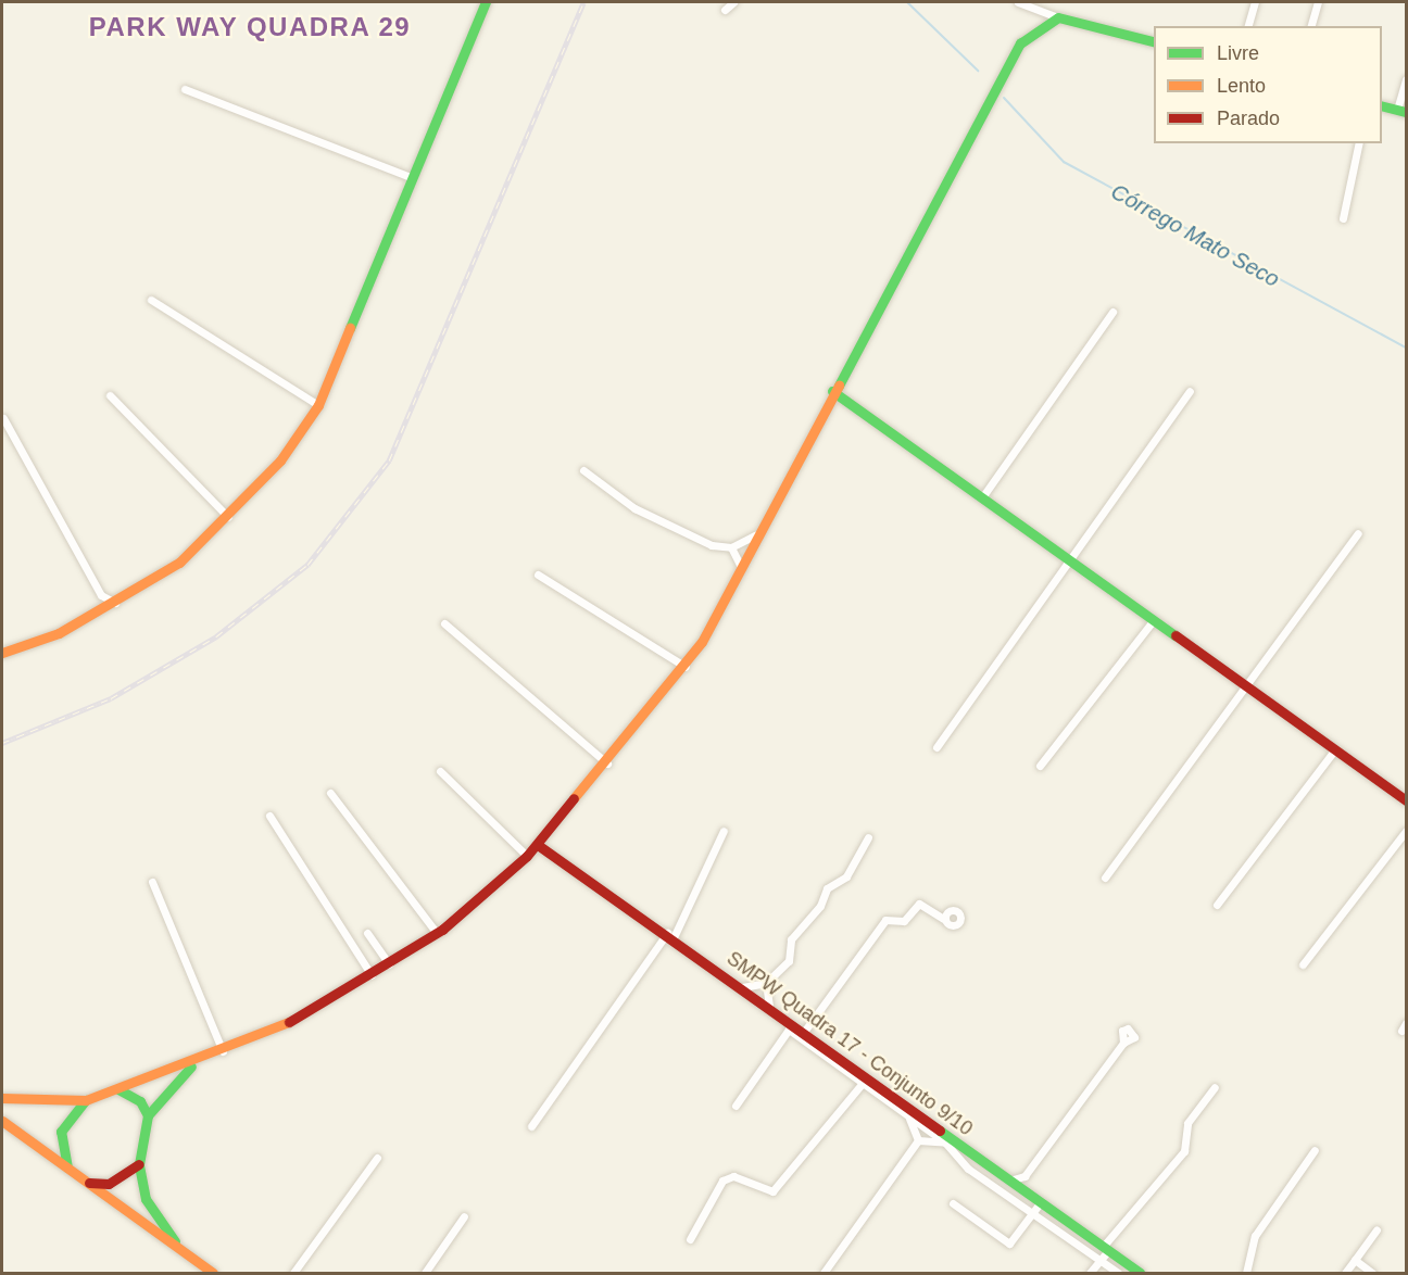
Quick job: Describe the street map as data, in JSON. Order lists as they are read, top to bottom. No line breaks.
{"streets":{"street":["SMPW Quadra 17 - Conjunto 9/10"]},"districts":["PARK WAY QUADRA 29"],"water":["Córrego Mato Seco"],"legend":["Livre","Lento","Parado"]}
